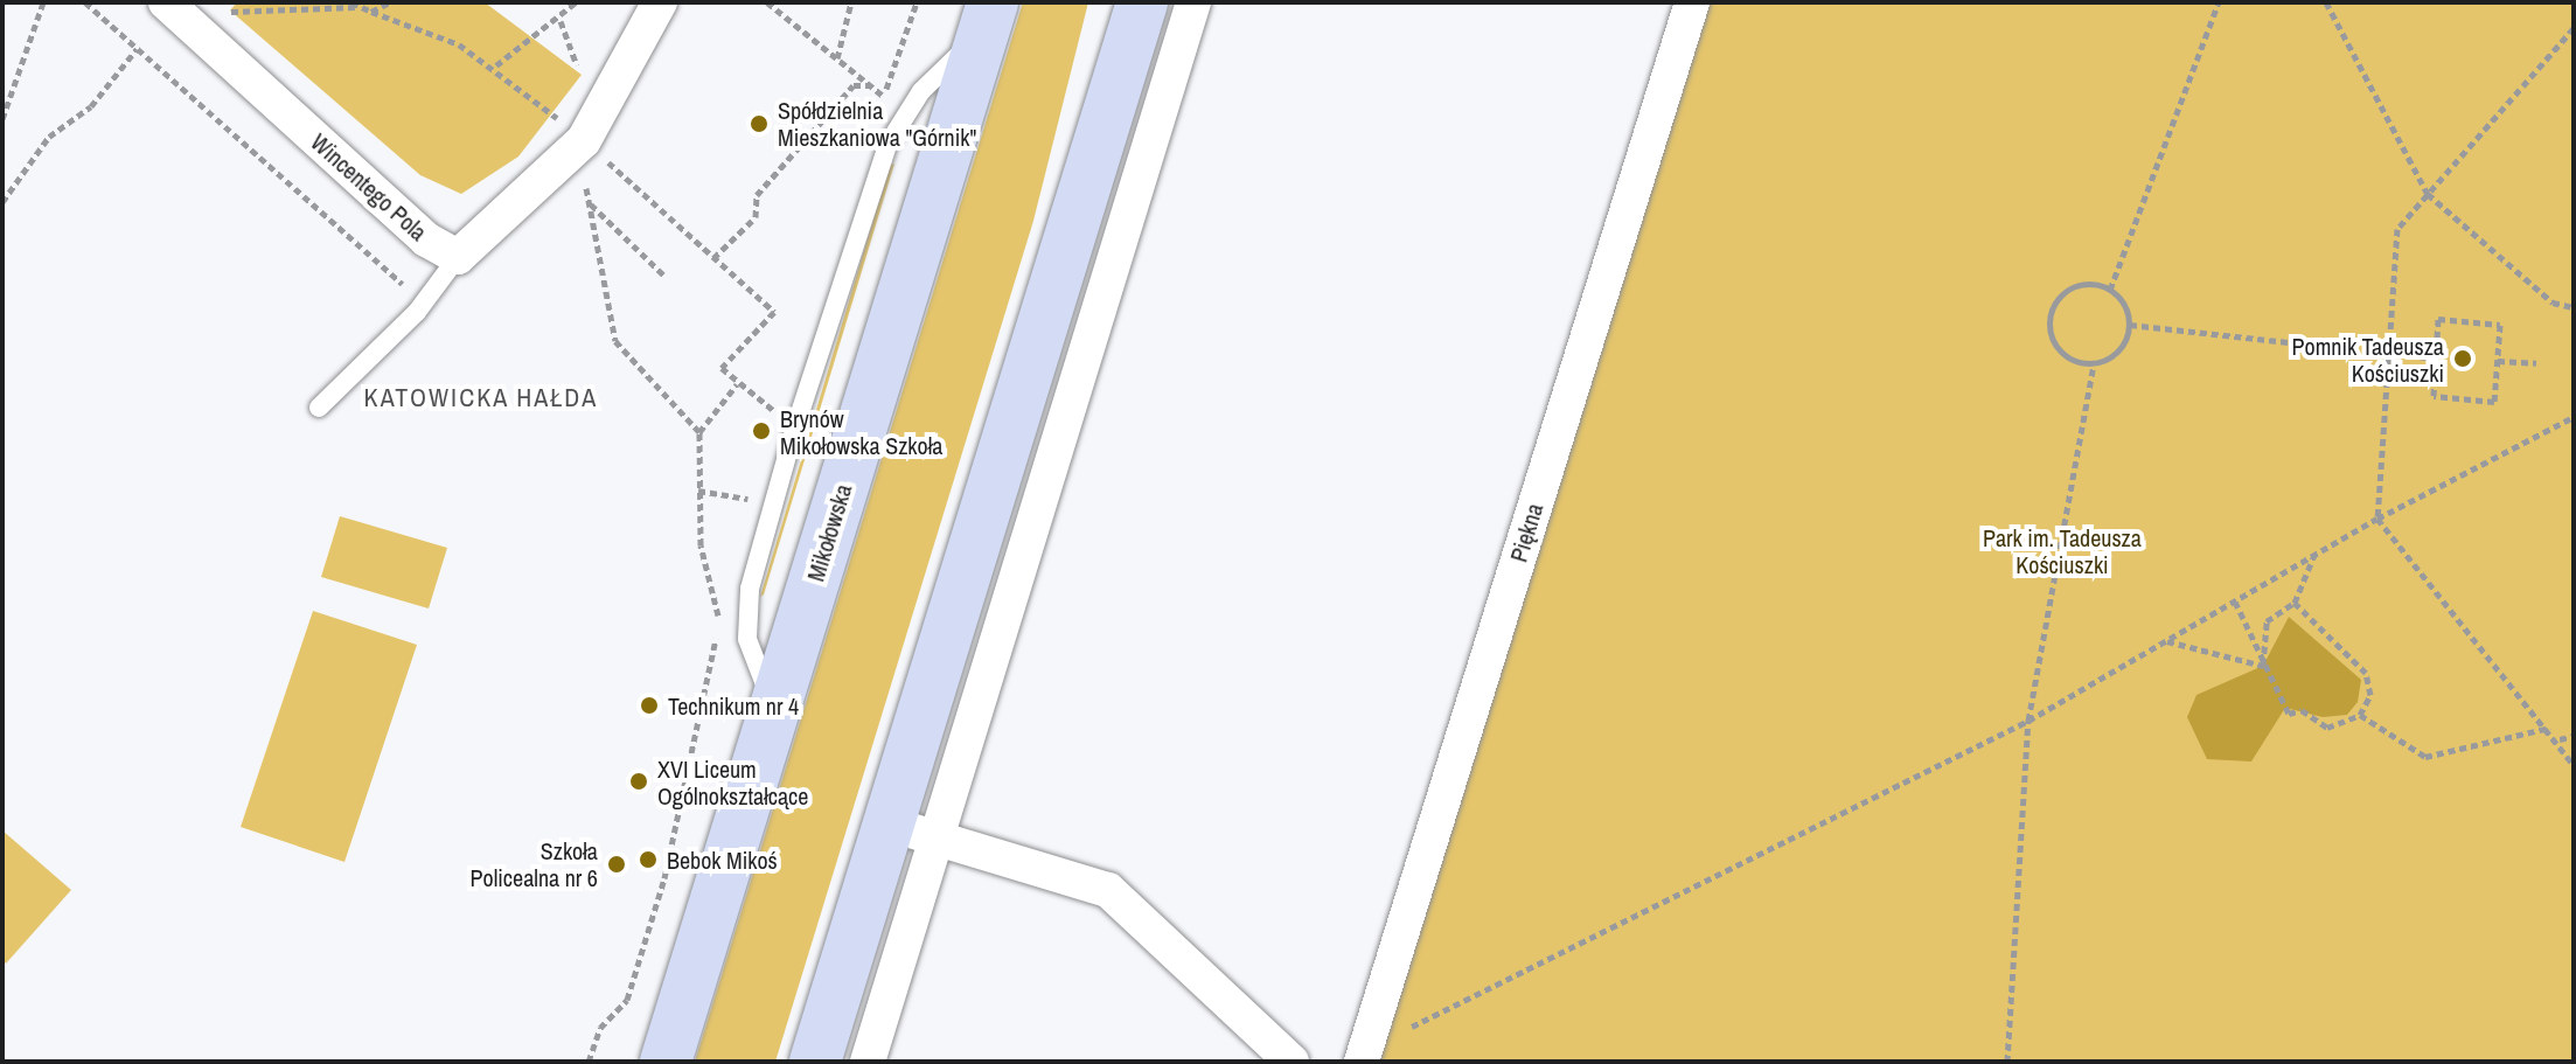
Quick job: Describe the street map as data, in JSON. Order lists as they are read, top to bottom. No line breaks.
{"streets":{"main road":["Mikołowska"],"street":["Wincentego Pola","Piękna"]},"districts":["KATOWICKA HAŁDA"],"parks":["Park im. Tadeusza Kościuszki"],"places":["Spółdzielnia Mieszkaniowa \"Górnik\"","Pomnik Tadeusza Kościuszki","Brynów Mikołowska Szkoła","Technikum nr 4","XVI Liceum Ogólnokształcące","Bebok Mikoś","Szkoła Policealna nr 6"]}
